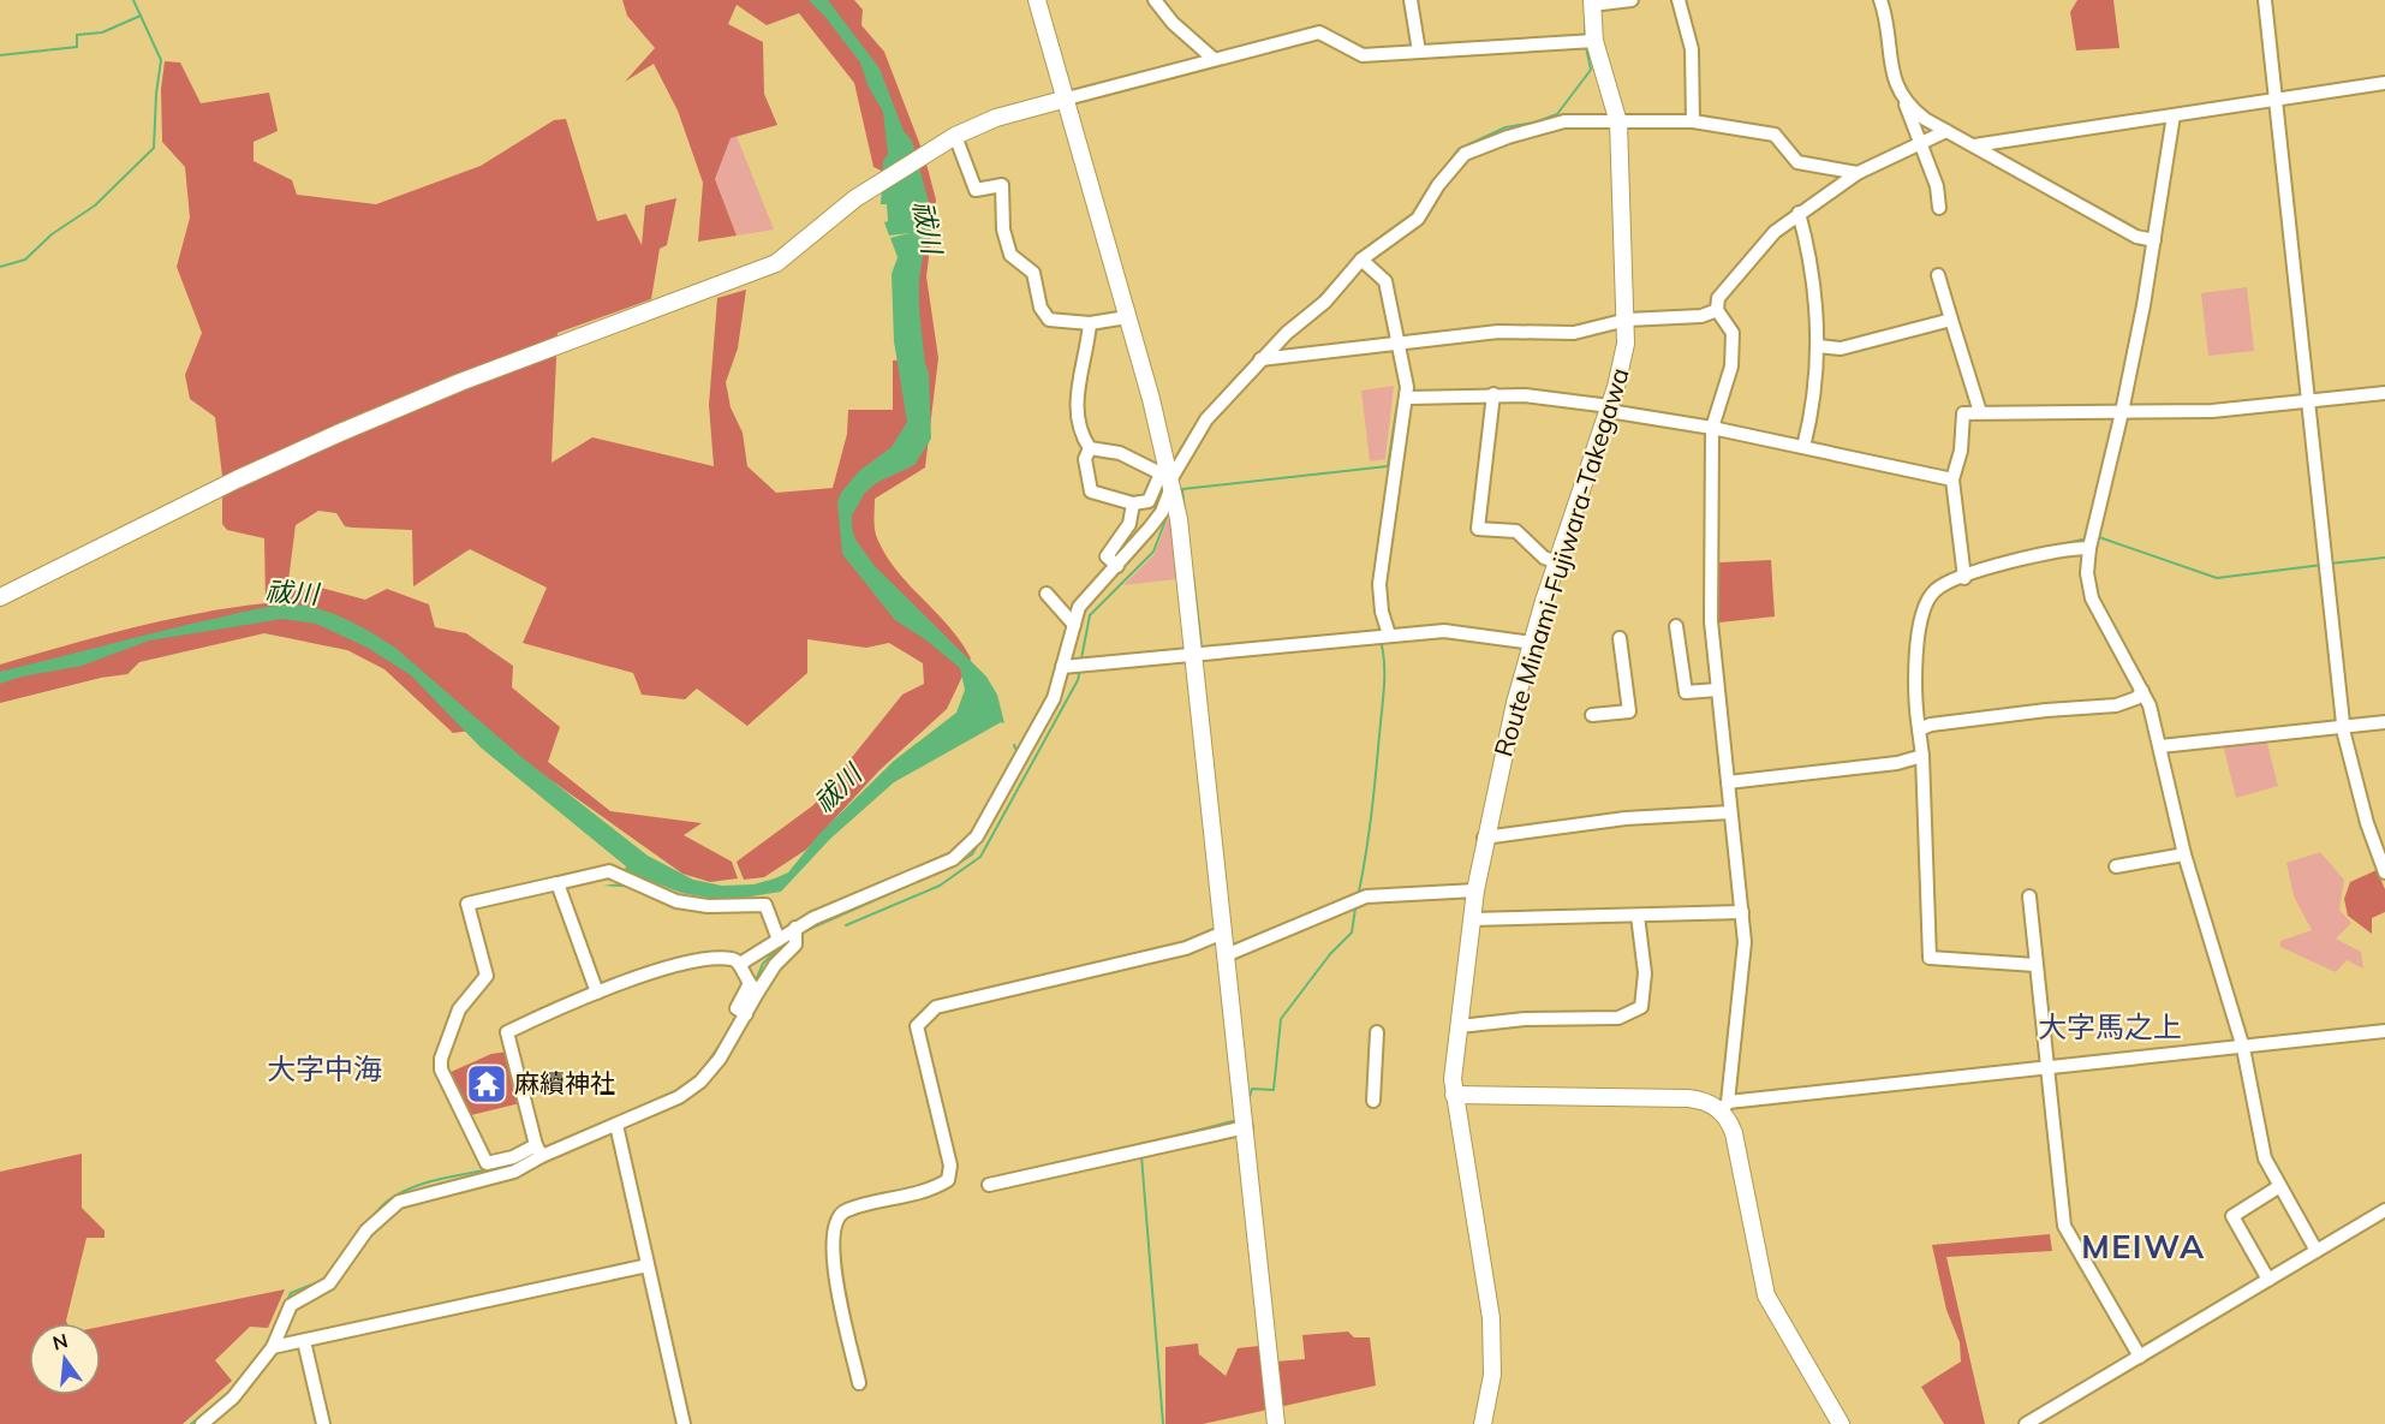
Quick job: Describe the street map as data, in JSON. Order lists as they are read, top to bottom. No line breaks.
{"streets":{"street":["Route Minami-Fujiwara-Takegawa"]},"districts":["大字馬之上","大字中海","MEIWA"],"water":["祓川"],"places":{"temple":["麻續神社"]},"north":"top"}
